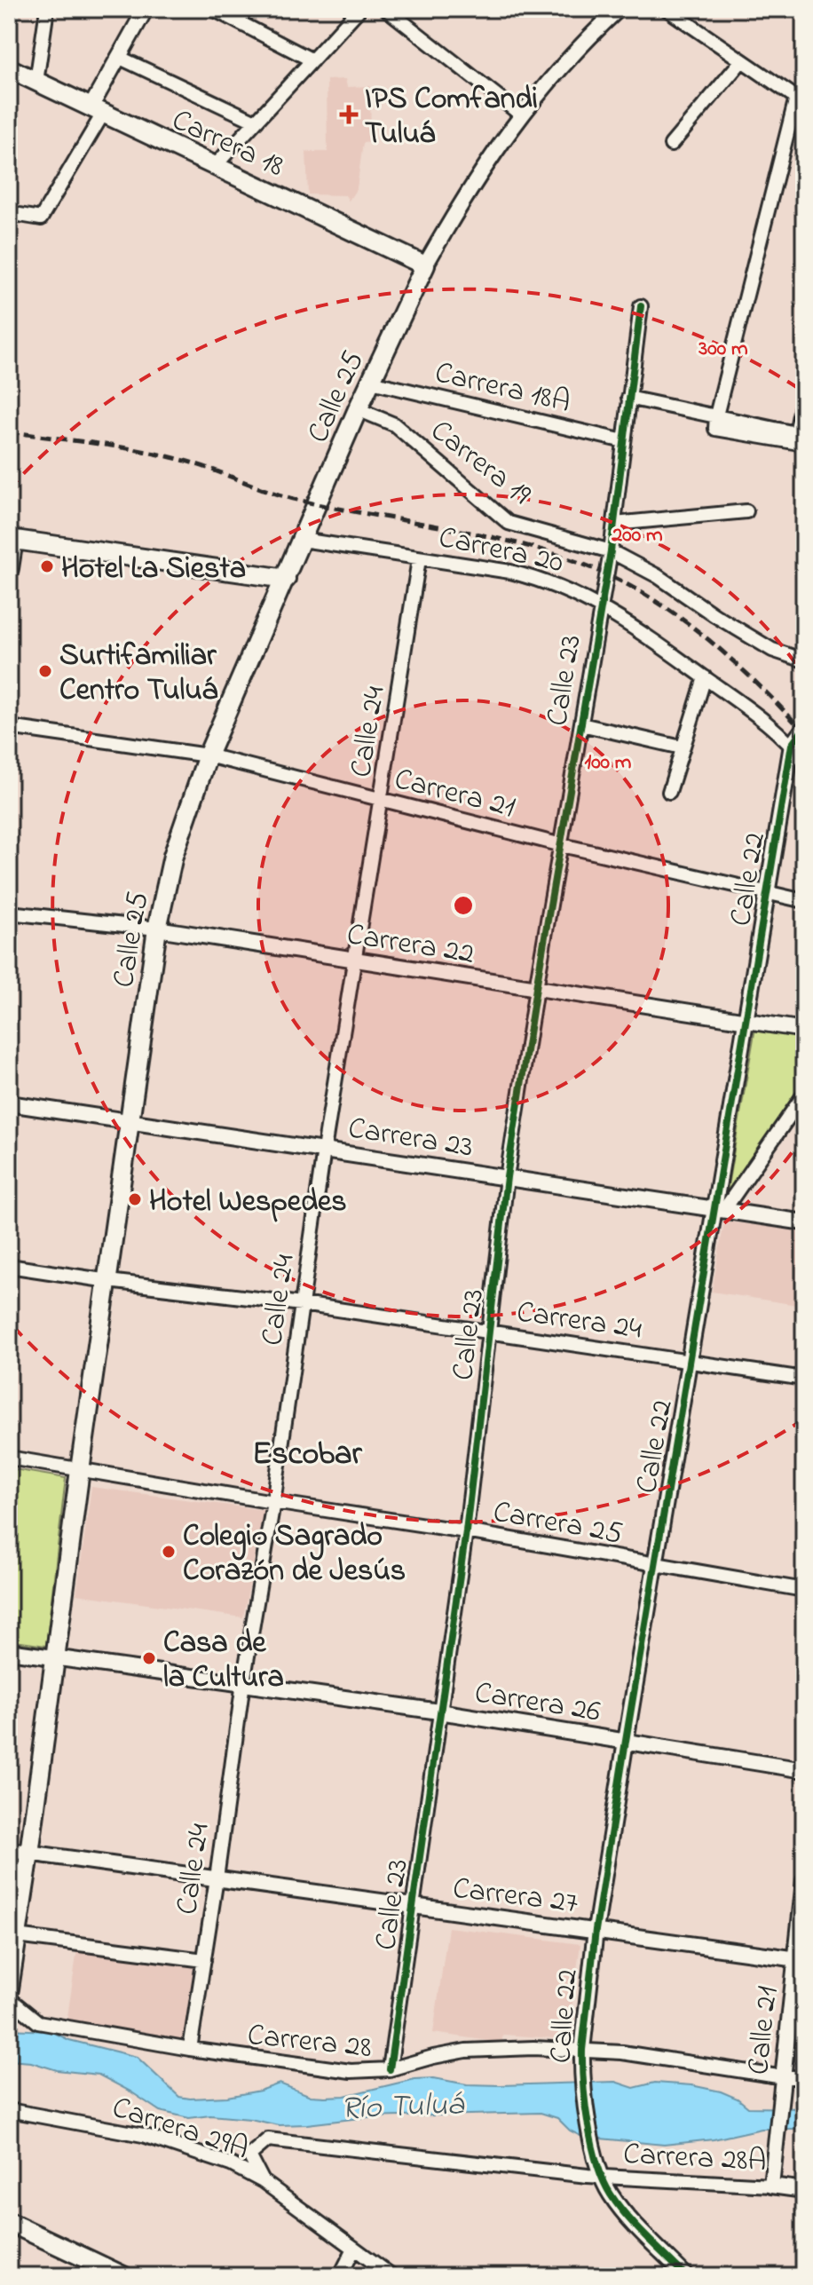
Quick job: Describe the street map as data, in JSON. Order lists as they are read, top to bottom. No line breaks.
{"streets":{"main road":["Carrera 18","Calle 25"],"street":["Carrera 18A","Carrera 19","Carrera 20","Calle 23","Calle 24","Carrera 21","Calle 22","Carrera 22","Carrera 23","Carrera 24","Carrera 25","Carrera 26","Carrera 27","Calle 21","Carrera 28","Carrera 29A","Carrera 28A"]},"crossings":[["Carrera 18","Calle 25"],["Carrera 18A","Calle 25"],["Calle 25","Carrera 19"],["Calle 25","Carrera 20"],["Calle 25","Carrera 21"],["Calle 25","Carrera 22"],["Calle 25","Carrera 23"],["Calle 25","Carrera 24"],["Calle 25","Carrera 25"],["Calle 25","Carrera 26"],["Calle 25","Carrera 27"],["Carrera 19","Calle 23"],["Carrera 20","Calle 23"],["Carrera 20","Calle 24"],["Carrera 20","Calle 22"],["Calle 23","Carrera 21"],["Calle 23","Carrera 22"],["Calle 23","Carrera 23"],["Calle 23","Carrera 24"],["Calle 23","Carrera 25"],["Calle 23","Carrera 26"],["Calle 23","Carrera 27"],["Calle 23","Carrera 28"],["Calle 24","Carrera 21"],["Calle 24","Carrera 22"],["Calle 24","Carrera 23"],["Calle 24","Carrera 24"],["Calle 24","Carrera 25"],["Calle 24","Carrera 26"],["Calle 24","Carrera 27"],["Calle 24","Carrera 28"],["Carrera 21","Calle 22"],["Calle 22","Carrera 22"],["Calle 22","Carrera 23"],["Calle 22","Carrera 24"],["Calle 22","Carrera 25"],["Calle 22","Carrera 26"],["Calle 22","Carrera 27"],["Calle 22","Carrera 28"],["Calle 22","Carrera 28A"],["Carrera 27","Calle 21"],["Calle 21","Carrera 28"],["Calle 21","Carrera 28A"],["Carrera 29A","Carrera 28A"]],"districts":["Escobar"],"water":["Río Tuluá"],"places":{"health":["IPS Comfandi Tuluá"],"other":["Hotel La Siesta","Surtifamiliar Centro Tuluá","Hotel Wespedes","Colegio Sagrado Corazón de Jesús","Casa de la Cultura"]},"rings":["300 m","200 m","100 m"]}
